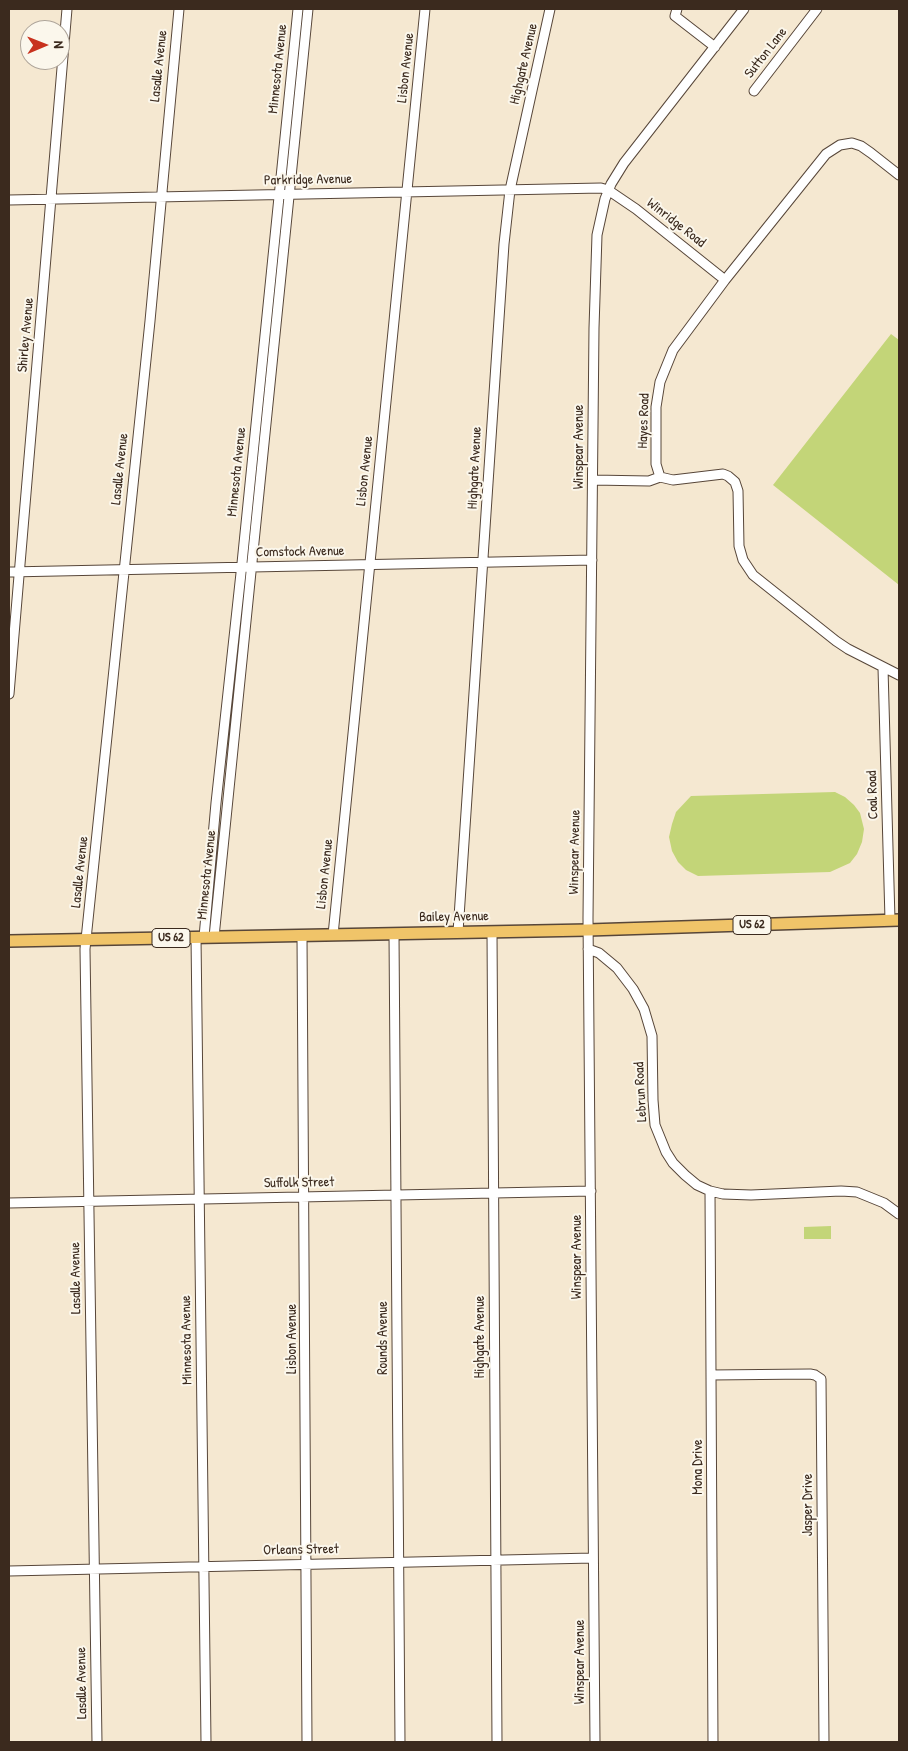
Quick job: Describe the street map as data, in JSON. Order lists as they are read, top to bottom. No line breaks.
{"streets":{"main road":["Bailey Avenue","US 62"],"street":["Sutton Lane","Highgate Avenue","Lasalle Avenue","Lisbon Avenue","Minnesota Avenue","Parkridge Avenue","Winridge Road","Shirley Avenue","Hayes Road","Winspear Avenue","Comstock Avenue","Coal Road","Lebrun Road","Suffolk Street","Rounds Avenue","Mona Drive","Jasper Drive","Orleans Street"]},"crossings":[["Highgate Avenue","Parkridge Avenue"],["Highgate Avenue","Comstock Avenue"],["Highgate Avenue","Bailey Avenue"],["Highgate Avenue","Suffolk Street"],["Highgate Avenue","Orleans Street"],["Lasalle Avenue","Parkridge Avenue"],["Lasalle Avenue","Comstock Avenue"],["Lasalle Avenue","Bailey Avenue"],["Lasalle Avenue","Suffolk Street"],["Lasalle Avenue","Orleans Street"],["Lisbon Avenue","Parkridge Avenue"],["Lisbon Avenue","Comstock Avenue"],["Lisbon Avenue","Bailey Avenue"],["Lisbon Avenue","Suffolk Street"],["Lisbon Avenue","Orleans Street"],["Minnesota Avenue","Parkridge Avenue"],["Minnesota Avenue","Comstock Avenue"],["Minnesota Avenue","Bailey Avenue"],["Minnesota Avenue","Suffolk Street"],["Minnesota Avenue","Orleans Street"],["Parkridge Avenue","Winridge Road"],["Parkridge Avenue","Shirley Avenue"],["Parkridge Avenue","Winspear Avenue"],["Winridge Road","Hayes Road"],["Winridge Road","Winspear Avenue"],["Shirley Avenue","Comstock Avenue"],["Winspear Avenue","Comstock Avenue"],["Winspear Avenue","Bailey Avenue"],["Winspear Avenue","Lebrun Road"],["Winspear Avenue","Suffolk Street"],["Winspear Avenue","Orleans Street"],["Coal Road","Bailey Avenue"],["Bailey Avenue","Rounds Avenue"],["Lebrun Road","Mona Drive"],["Suffolk Street","Rounds Avenue"],["Rounds Avenue","Orleans Street"],["Mona Drive","Jasper Drive"]],"north":"right"}
